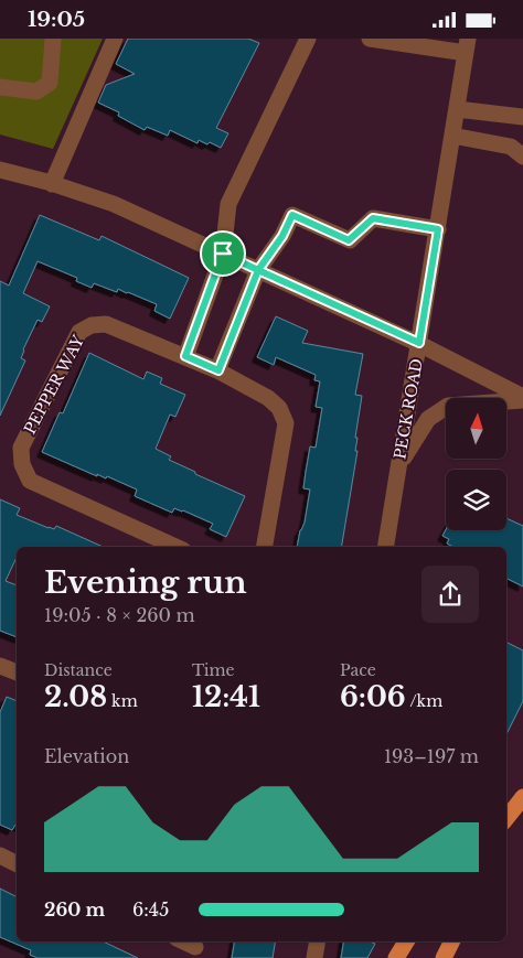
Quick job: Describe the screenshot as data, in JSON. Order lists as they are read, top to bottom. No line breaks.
{"streets":{"street":["PEPPER WAY","PECK ROAD"]},"north":"top","page":{"status":"19:05","heading":["Evening run","19:05 · 8 × 260 m"],"stats":[["Distance","2.08 km"],["Time","12:41"],["Pace","6:06 /km"]],"chart":["Elevation","193–197 m"],"list":[{"name":"260 m","note":"6:45"}]}}
